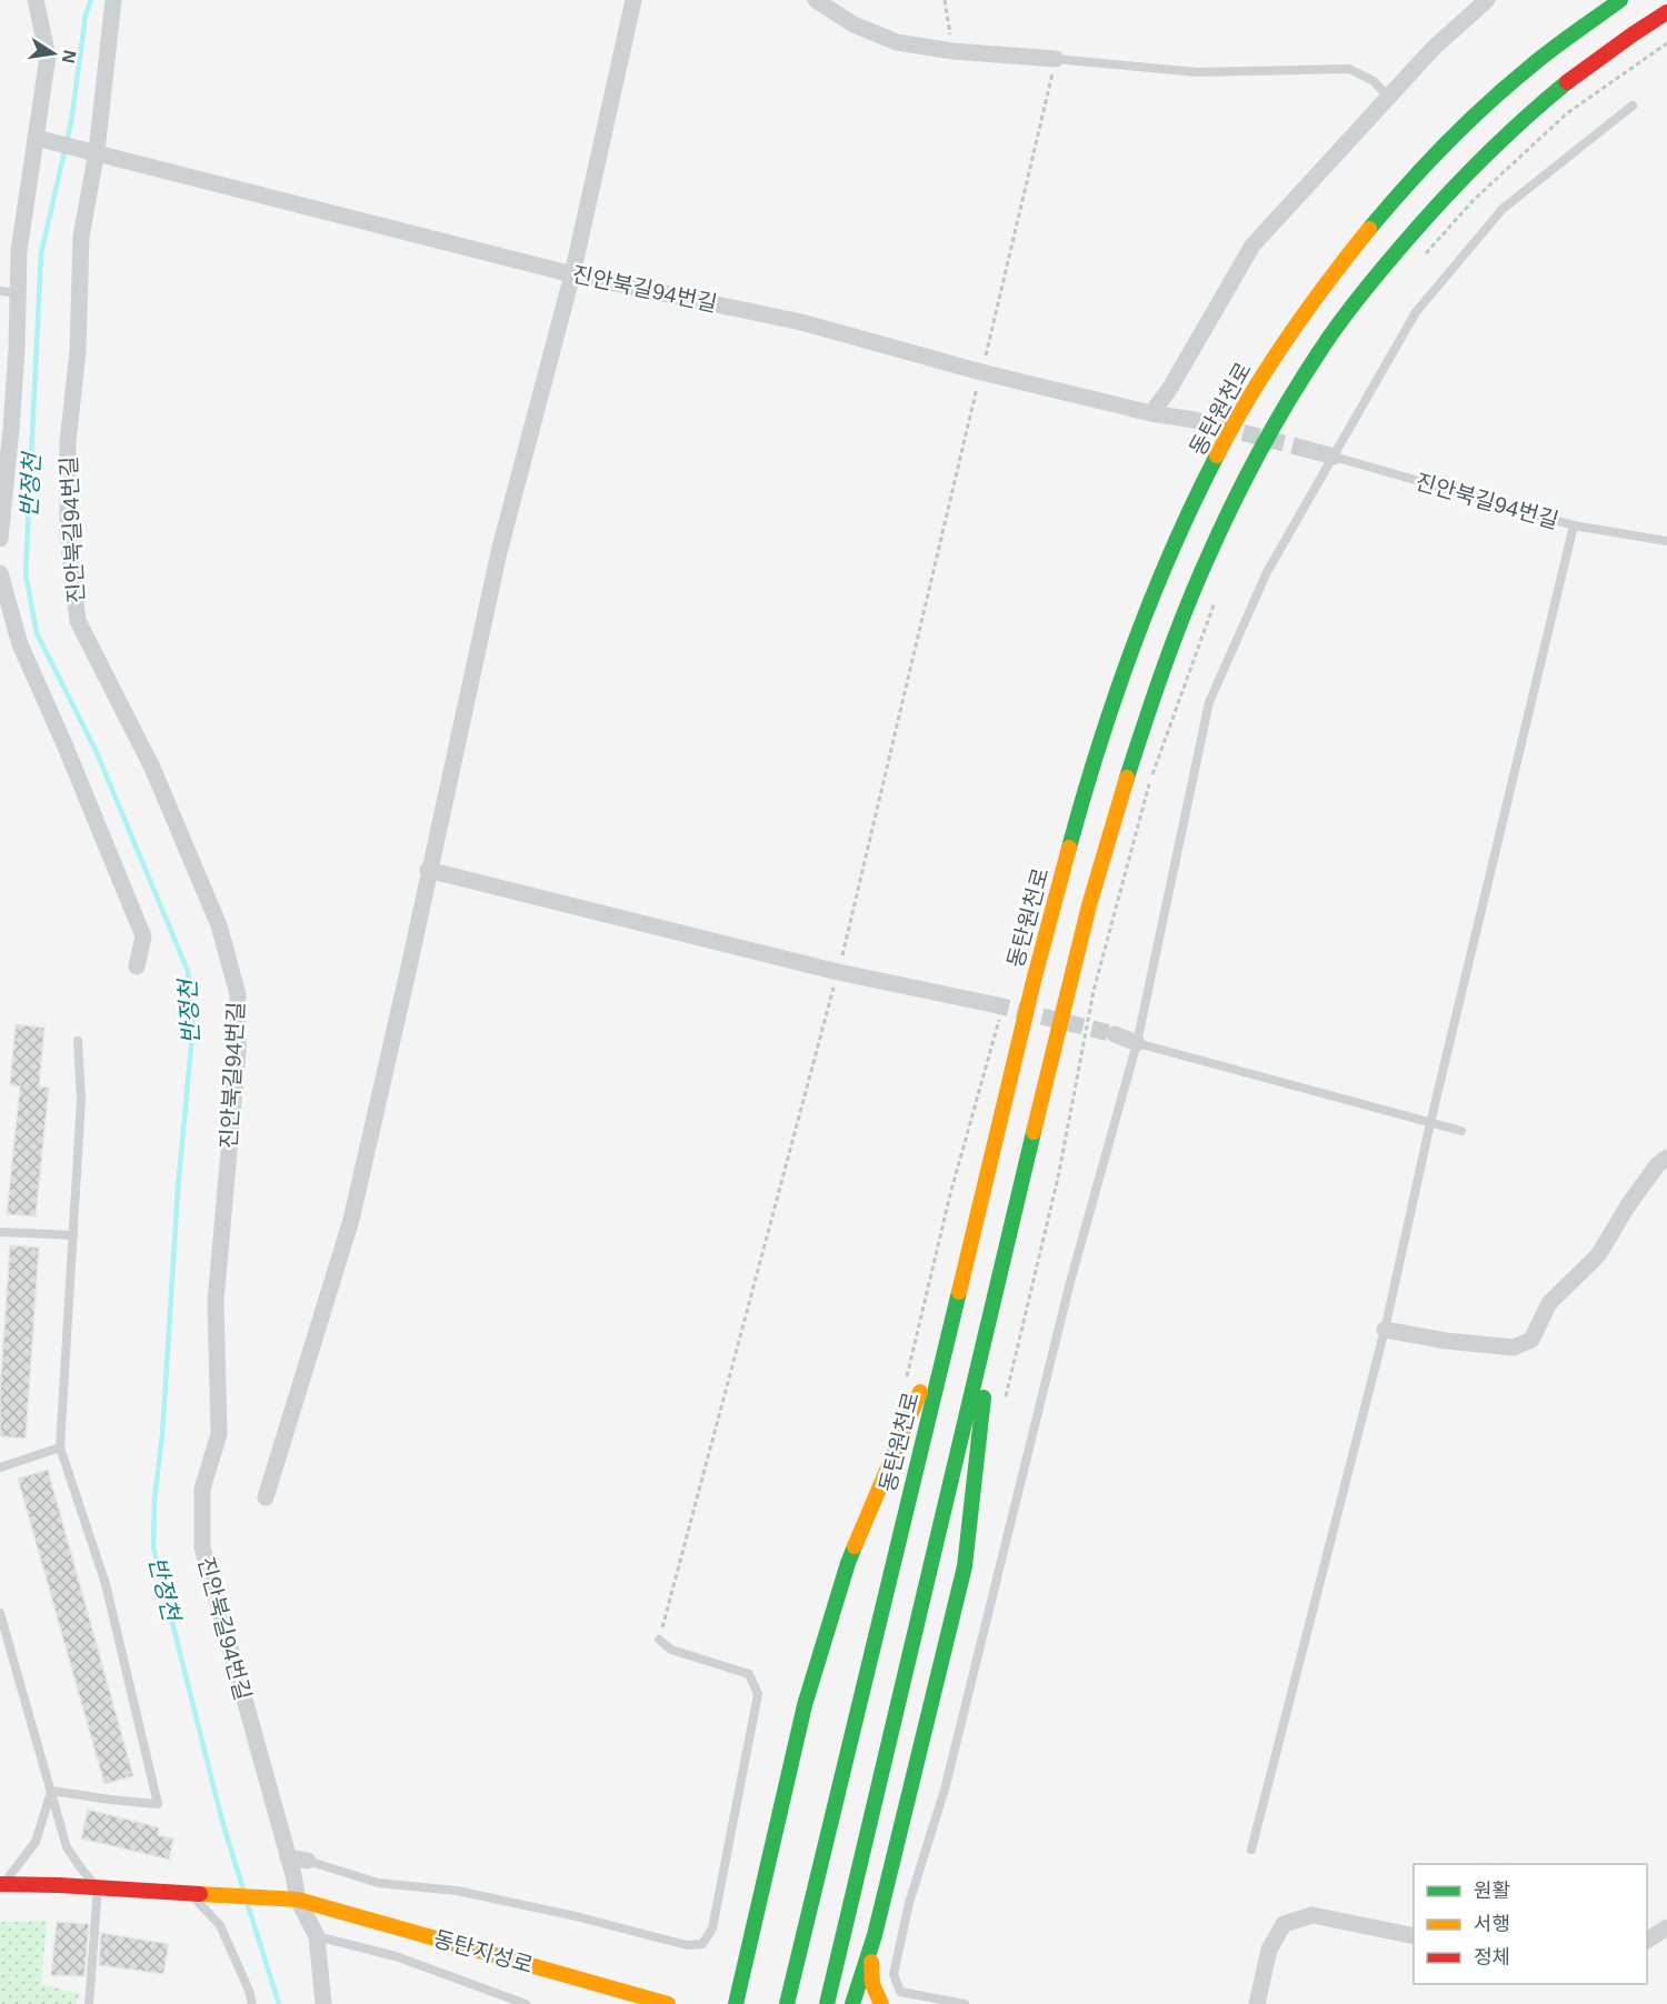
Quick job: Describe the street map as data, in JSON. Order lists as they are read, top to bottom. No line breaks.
{"streets":{"main road":["동탄원천로","동탄지성로"],"street":["진안북길94번길"]},"crossings":[["진안북길94번길","동탄지성로"]],"water":["반정천"],"legend":["원활","서행","정체"],"north":"right"}
